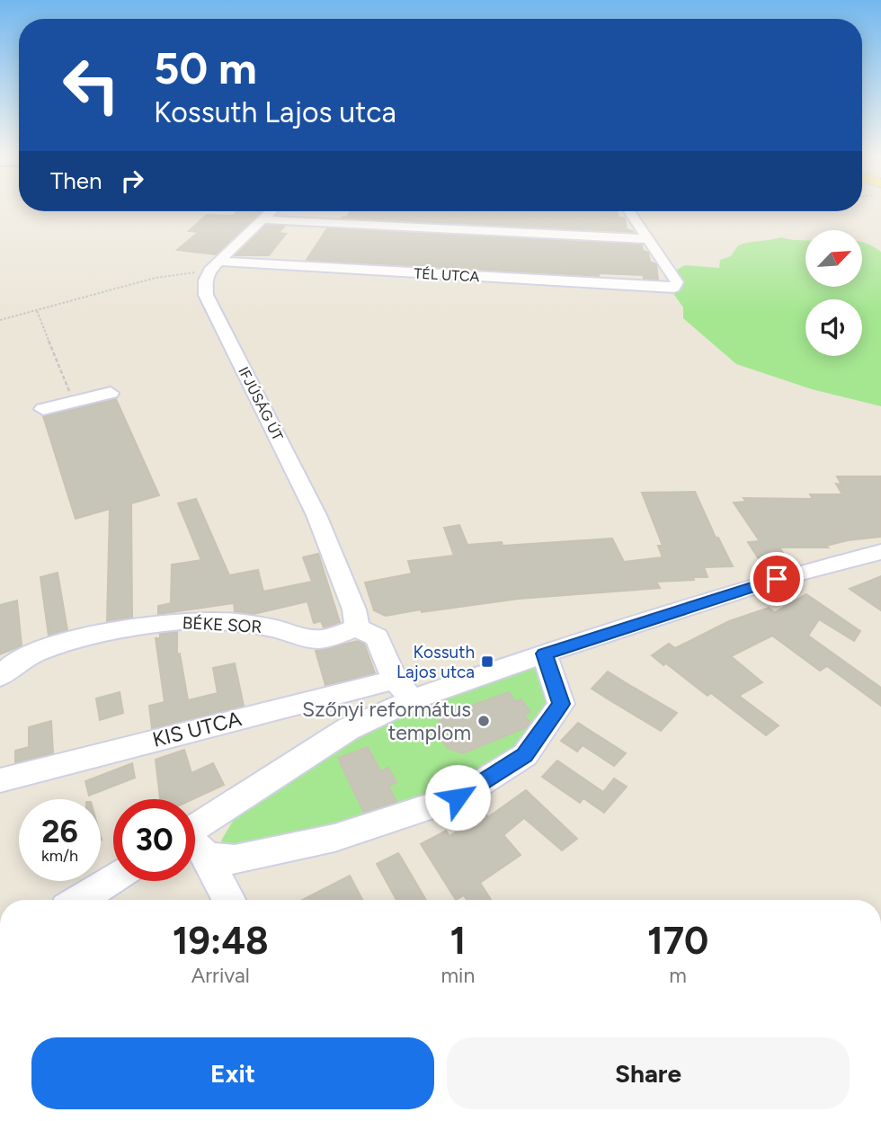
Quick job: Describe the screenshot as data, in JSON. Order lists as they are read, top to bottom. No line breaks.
{"streets":{"street":["TÉL UTCA","IFJÚSÁG ÚT","BÉKE SOR","KIS UTCA"]},"crossings":[["TÉL UTCA","IFJÚSÁG ÚT"],["IFJÚSÁG ÚT","BÉKE SOR"]],"places":{"transit":["Kossuth Lajos utca"],"other":["Szőnyi református templom"]},"north":"top right","page":{"turn":["50 m","Kossuth Lajos utca"],"then":"Then","speed":"26 km/h","limit":"30","eta":["19:48","Arrival","1","min","170","m"],"buttons":["Exit","Share"]}}
